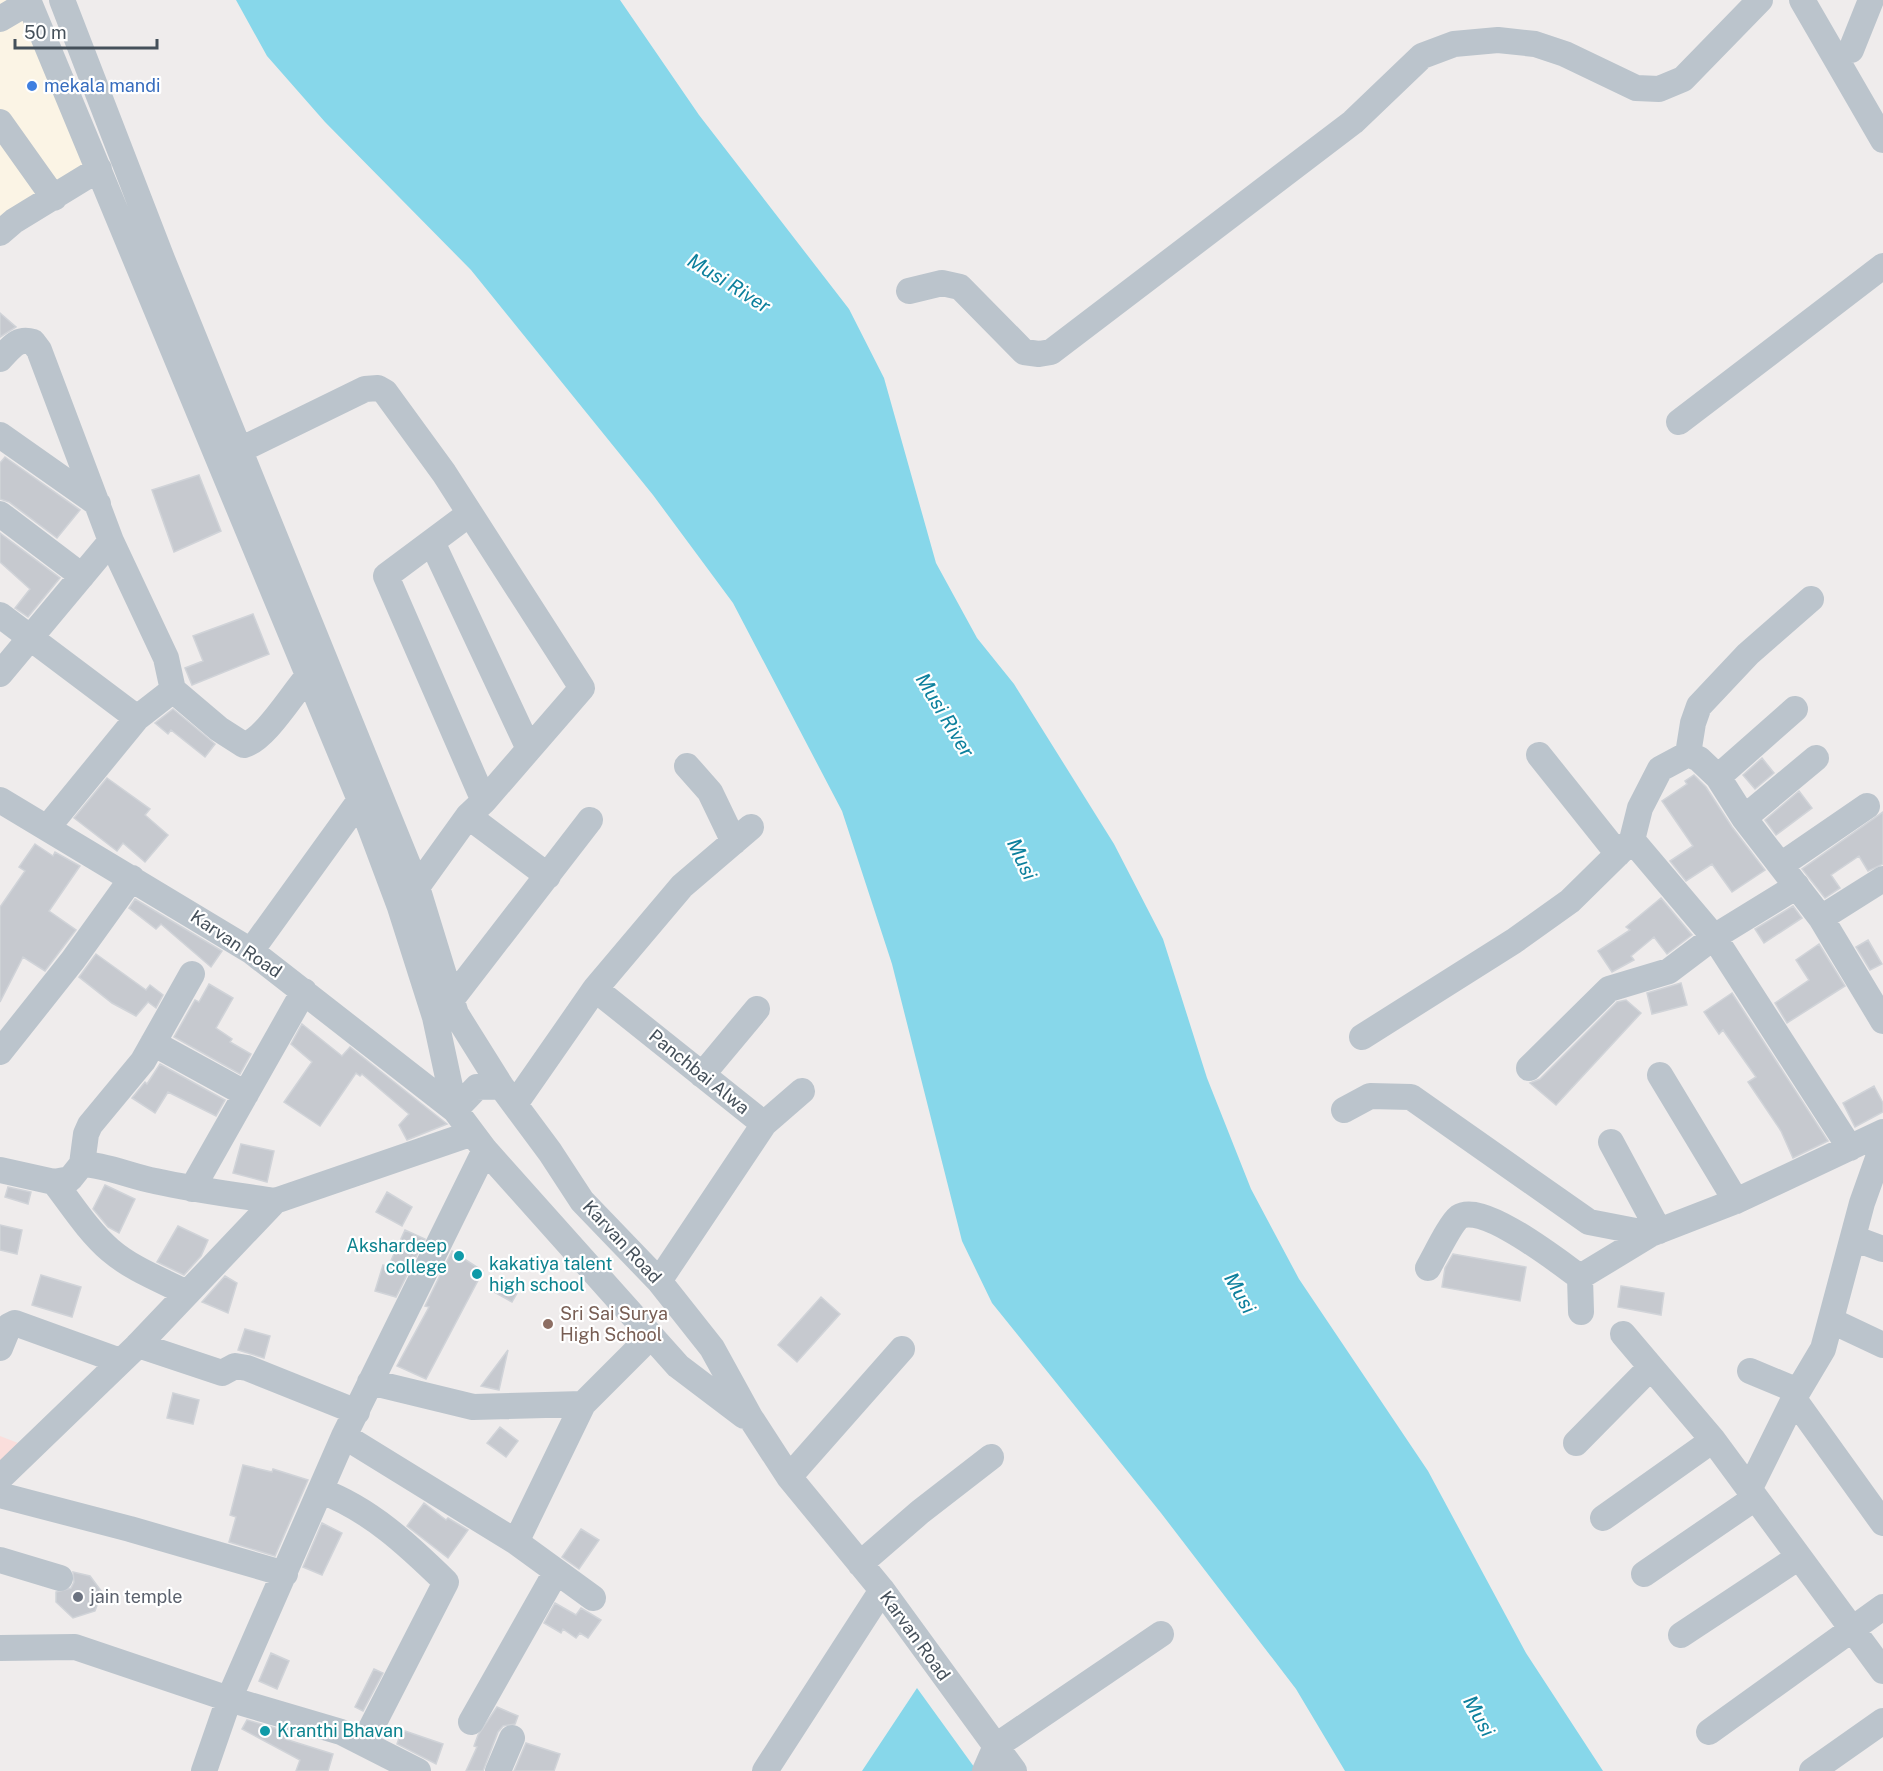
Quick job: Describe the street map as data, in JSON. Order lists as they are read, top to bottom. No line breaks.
{"streets":{"street":["Karvan Road","Panchbai Alwa"]},"crossings":[["Karvan Road","Panchbai Alwa"]],"water":["Musi River","Musi"],"places":["mekala mandi","Akshardeep college","kakatiya talent high school","Sri Sai Surya High School","jain temple","Kranthi Bhavan"],"scale_bar":"50 m"}
